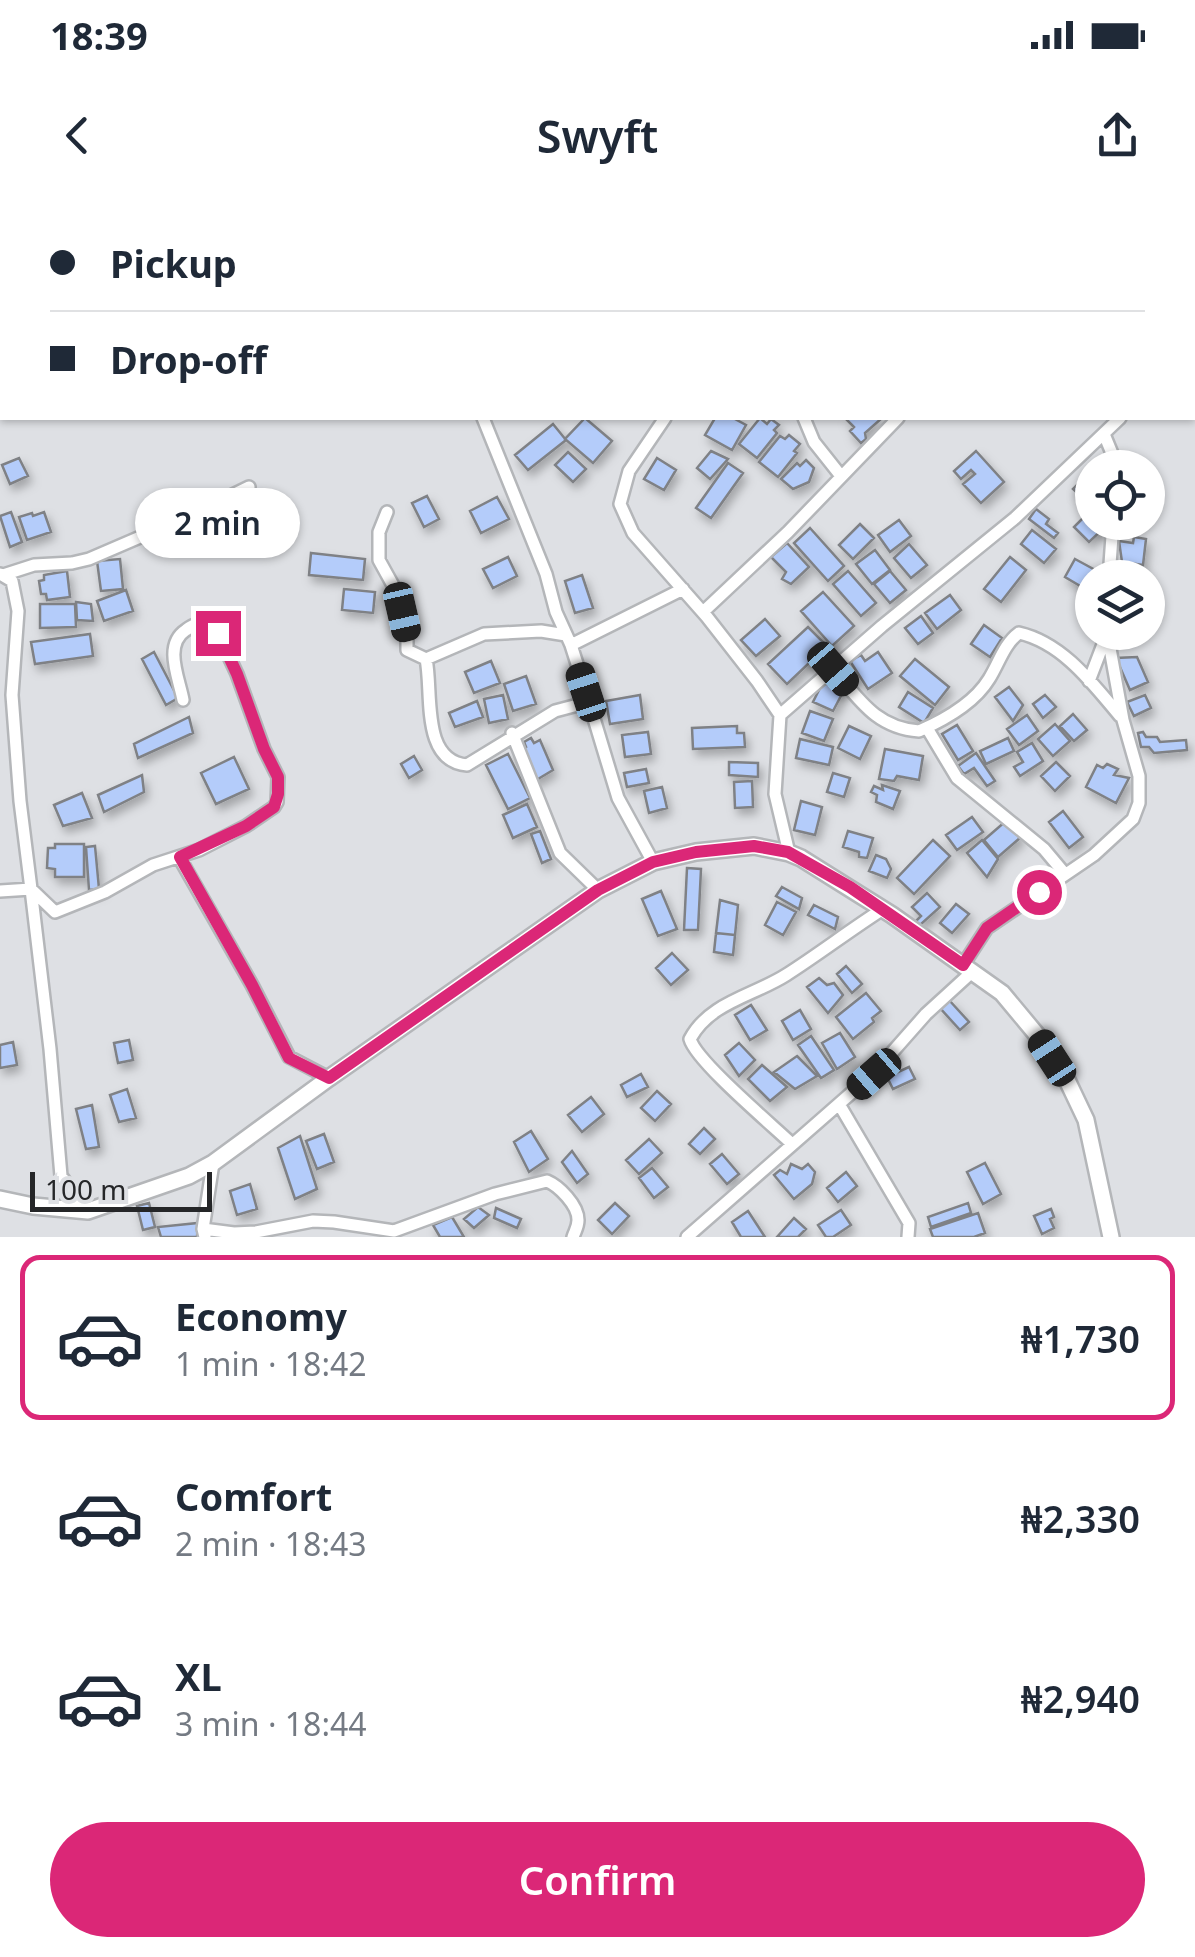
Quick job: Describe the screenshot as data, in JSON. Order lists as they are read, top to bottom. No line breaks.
{"scale_bar":"100 m","page":{"status":"18:39","header":"Swyft","banner":["Pickup","Drop-off"],"bubble":"2 min","scale":"100 m","list":[{"name":"Economy","note":"1 min · 18:42","value":"₦1,730"},{"name":"Comfort","note":"2 min · 18:43","value":"₦2,330"},{"name":"XL","note":"3 min · 18:44","value":"₦2,940"}],"buttons":"Confirm"}}
